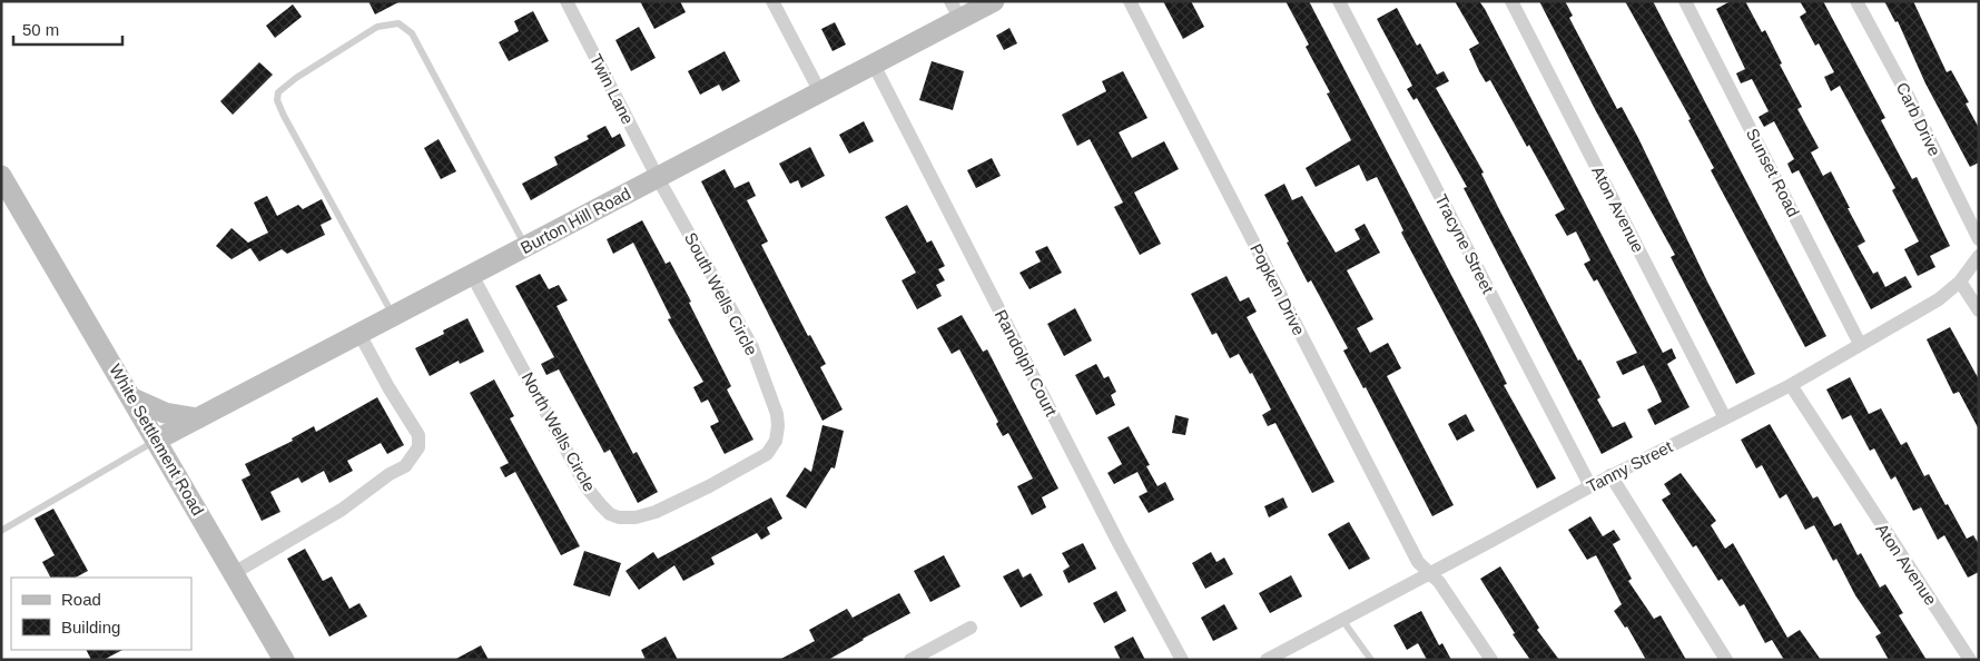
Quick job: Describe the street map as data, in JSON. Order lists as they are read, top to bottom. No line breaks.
{"streets":{"street":["Twin Lane","Carb Drive","Sunset Road","Aton Avenue","Burton Hill Road","Tracyne Street","Popken Drive","South Wells Circle","Randolph Court","North Wells Circle","White Settlement Road","Tanny Street"]},"crossings":[["Twin Lane","Burton Hill Road"],["Twin Lane","South Wells Circle"],["Sunset Road","Tanny Street"],["Aton Avenue","Tanny Street"],["Burton Hill Road","South Wells Circle"],["Burton Hill Road","Randolph Court"],["Burton Hill Road","North Wells Circle"],["Burton Hill Road","White Settlement Road"],["Tracyne Street","Tanny Street"],["Popken Drive","Tanny Street"],["South Wells Circle","North Wells Circle"]],"legend":["Road","Building"],"scale_bar":"50 m"}
